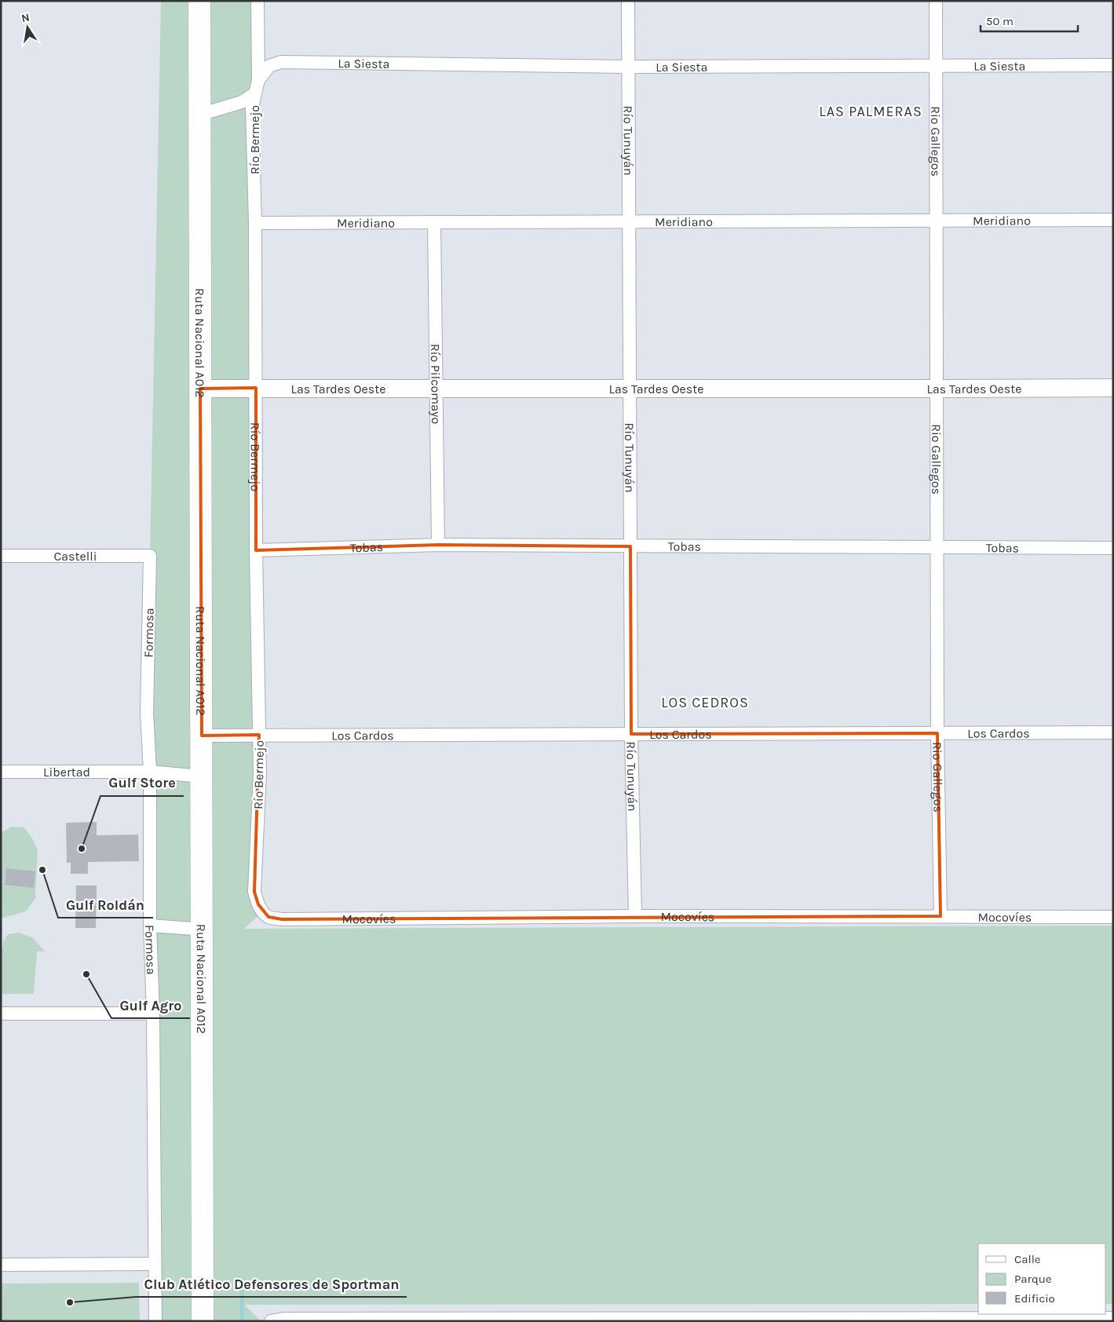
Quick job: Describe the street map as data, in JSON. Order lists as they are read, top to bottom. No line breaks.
{"streets":{"highway":["Ruta Nacional A012"],"street":["La Siesta","Río Bermejo","Río Tunuyán","Rio Gallegos","Meridiano","Río Pilcomayo","Las Tardes Oeste","Tobas","Castelli","Formosa","Los Cardos","Libertad","Mocovíes"]},"crossings":[["La Siesta","Río Bermejo"],["La Siesta","Río Tunuyán"],["La Siesta","Rio Gallegos"],["Río Bermejo","Meridiano"],["Río Bermejo","Las Tardes Oeste"],["Río Bermejo","Tobas"],["Río Bermejo","Los Cardos"],["Río Bermejo","Mocovíes"],["Río Tunuyán","Meridiano"],["Río Tunuyán","Las Tardes Oeste"],["Río Tunuyán","Tobas"],["Río Tunuyán","Los Cardos"],["Río Tunuyán","Mocovíes"],["Rio Gallegos","Meridiano"],["Rio Gallegos","Las Tardes Oeste"],["Rio Gallegos","Tobas"],["Rio Gallegos","Los Cardos"],["Rio Gallegos","Mocovíes"],["Meridiano","Río Pilcomayo"],["Ruta Nacional A012","Las Tardes Oeste"],["Ruta Nacional A012","Los Cardos"],["Ruta Nacional A012","Libertad"],["Río Pilcomayo","Las Tardes Oeste"],["Río Pilcomayo","Tobas"],["Castelli","Formosa"],["Formosa","Libertad"]],"districts":["LAS PALMERAS","LOS CEDROS"],"places":["Gulf Store","Gulf Roldán","Gulf Agro","Club Atlético Defensores de Sportman"],"legend":["Calle","Parque","Edificio"],"scale_bar":"50 m","north":"top"}
